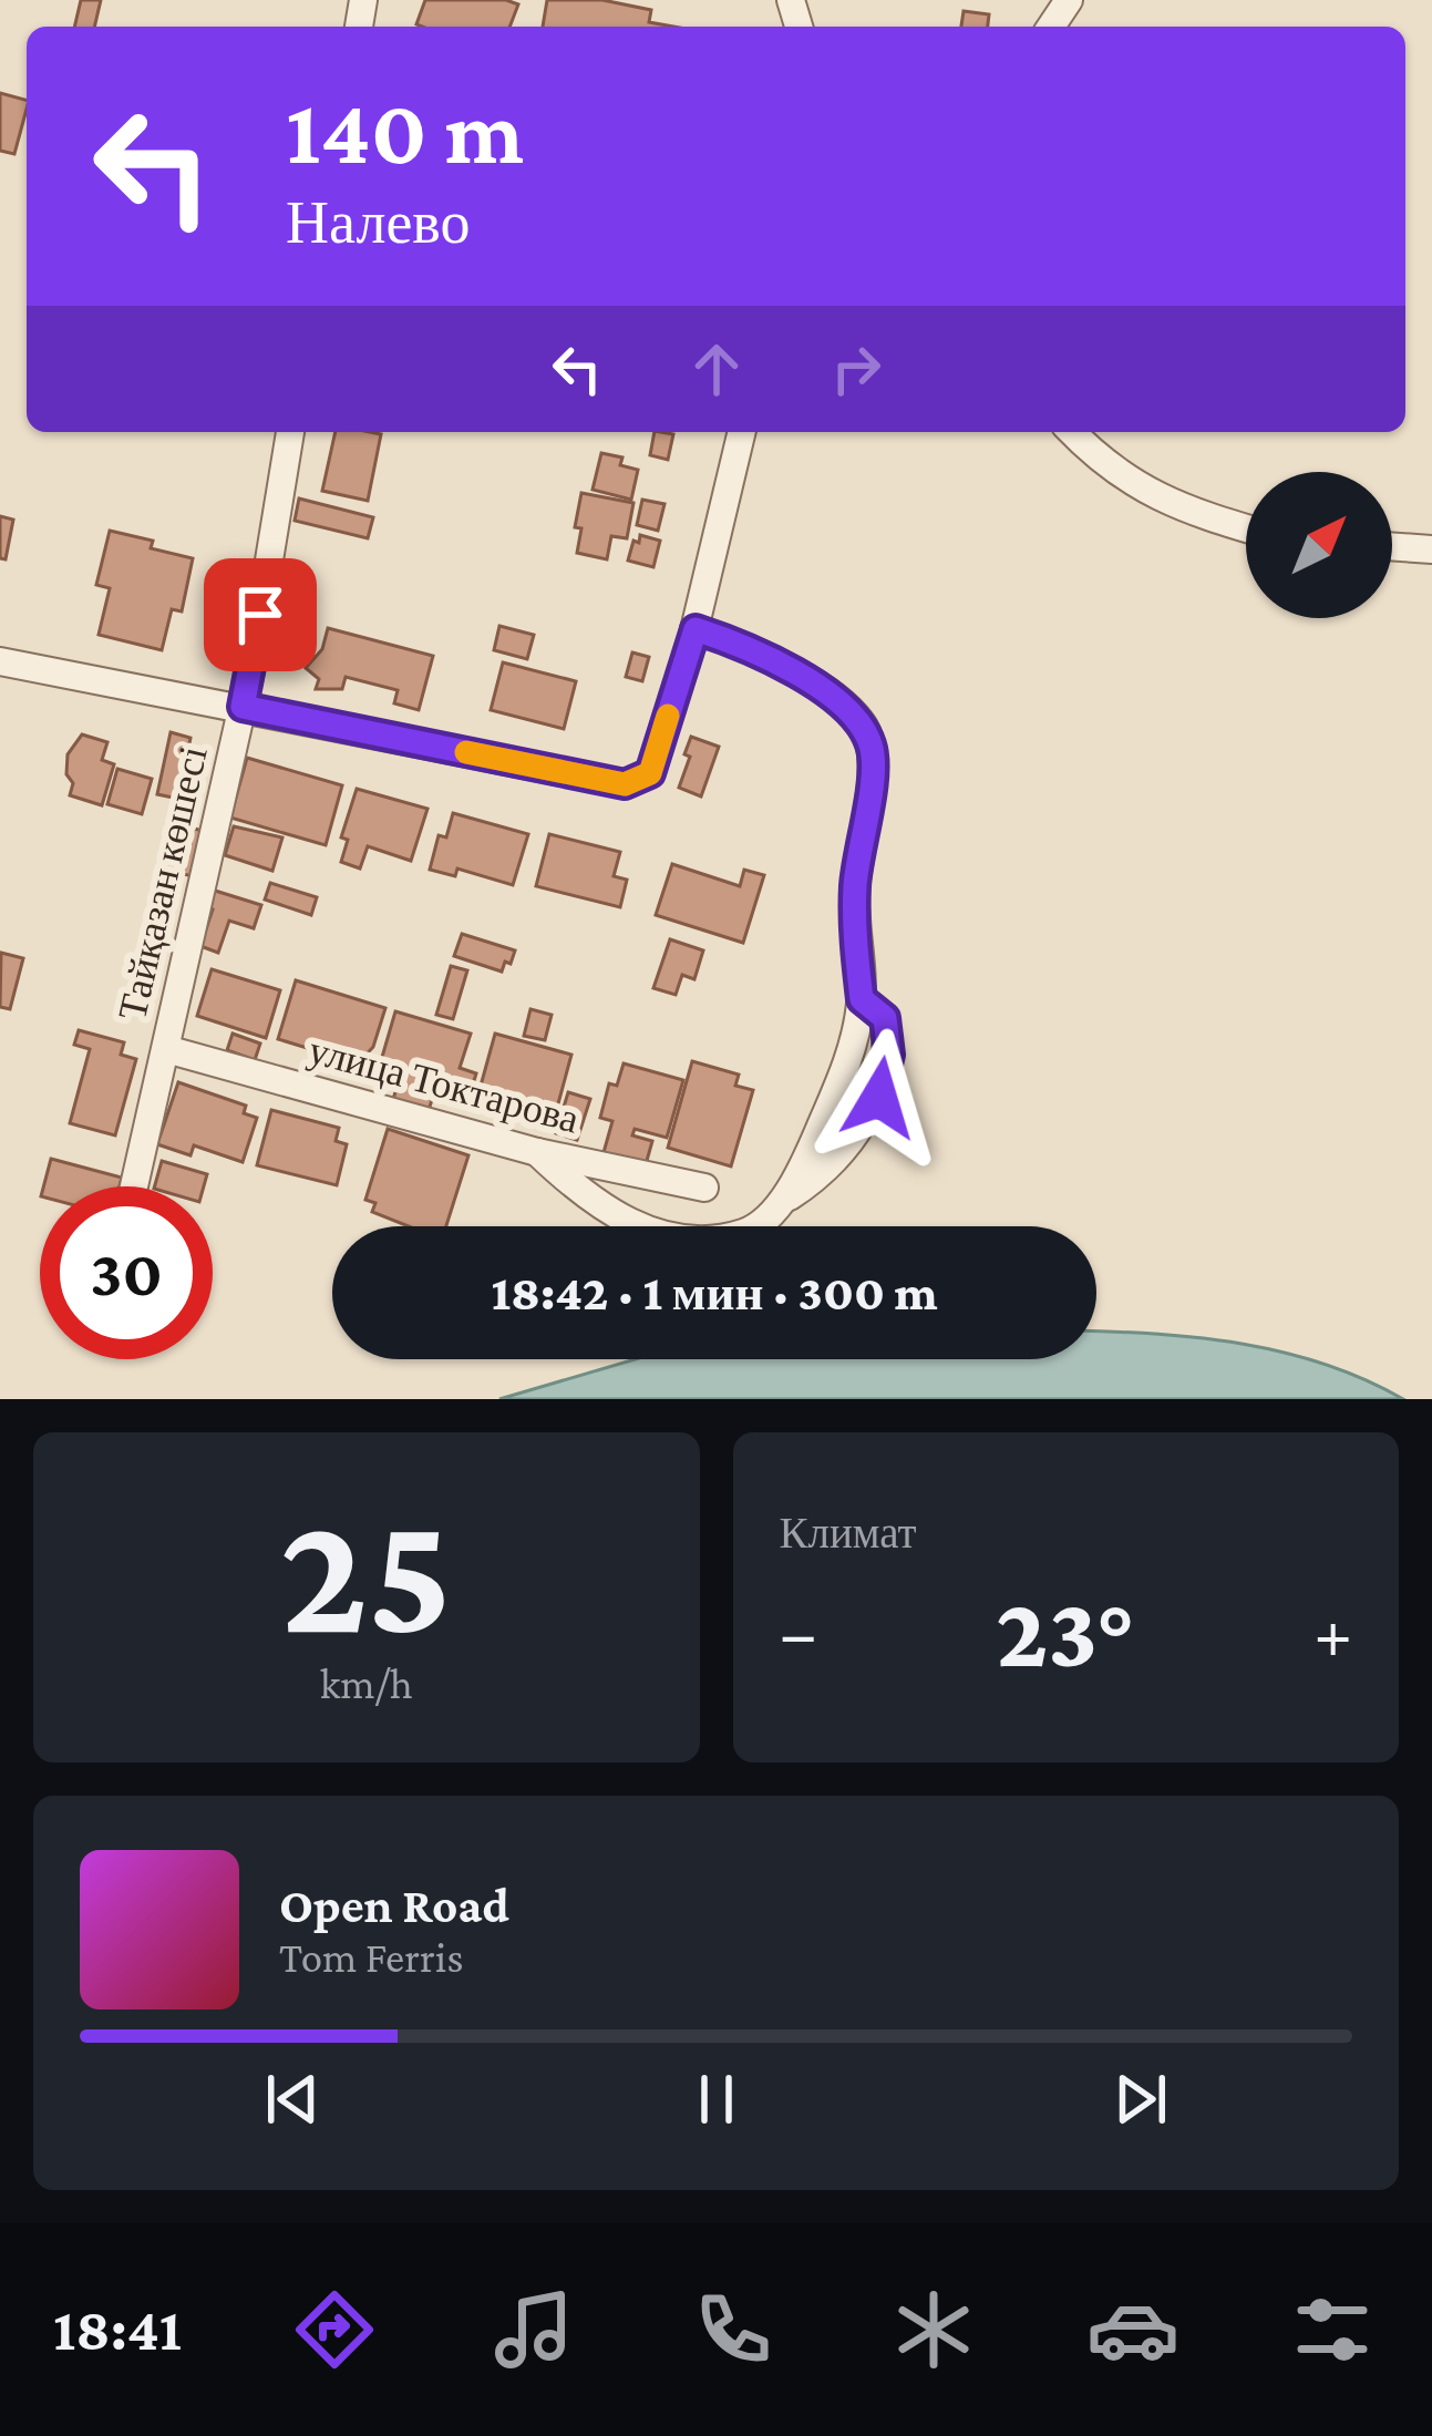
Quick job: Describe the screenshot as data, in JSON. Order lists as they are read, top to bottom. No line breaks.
{"streets":{"street":["Тайқазан көшесі","улица Токтарова"]},"crossings":[["Тайқазан көшесі","улица Токтарова"]],"north":"top right","page":{"turn":["140 m","Налево"],"limit":"30","trip":"18:42 · 1 мин · 300 m","tile":[["25","km/h"],"Климат"],"heat":["−","23°","+"],"song":["Open Road","Tom Ferris"],"tabs":"18:41"}}
